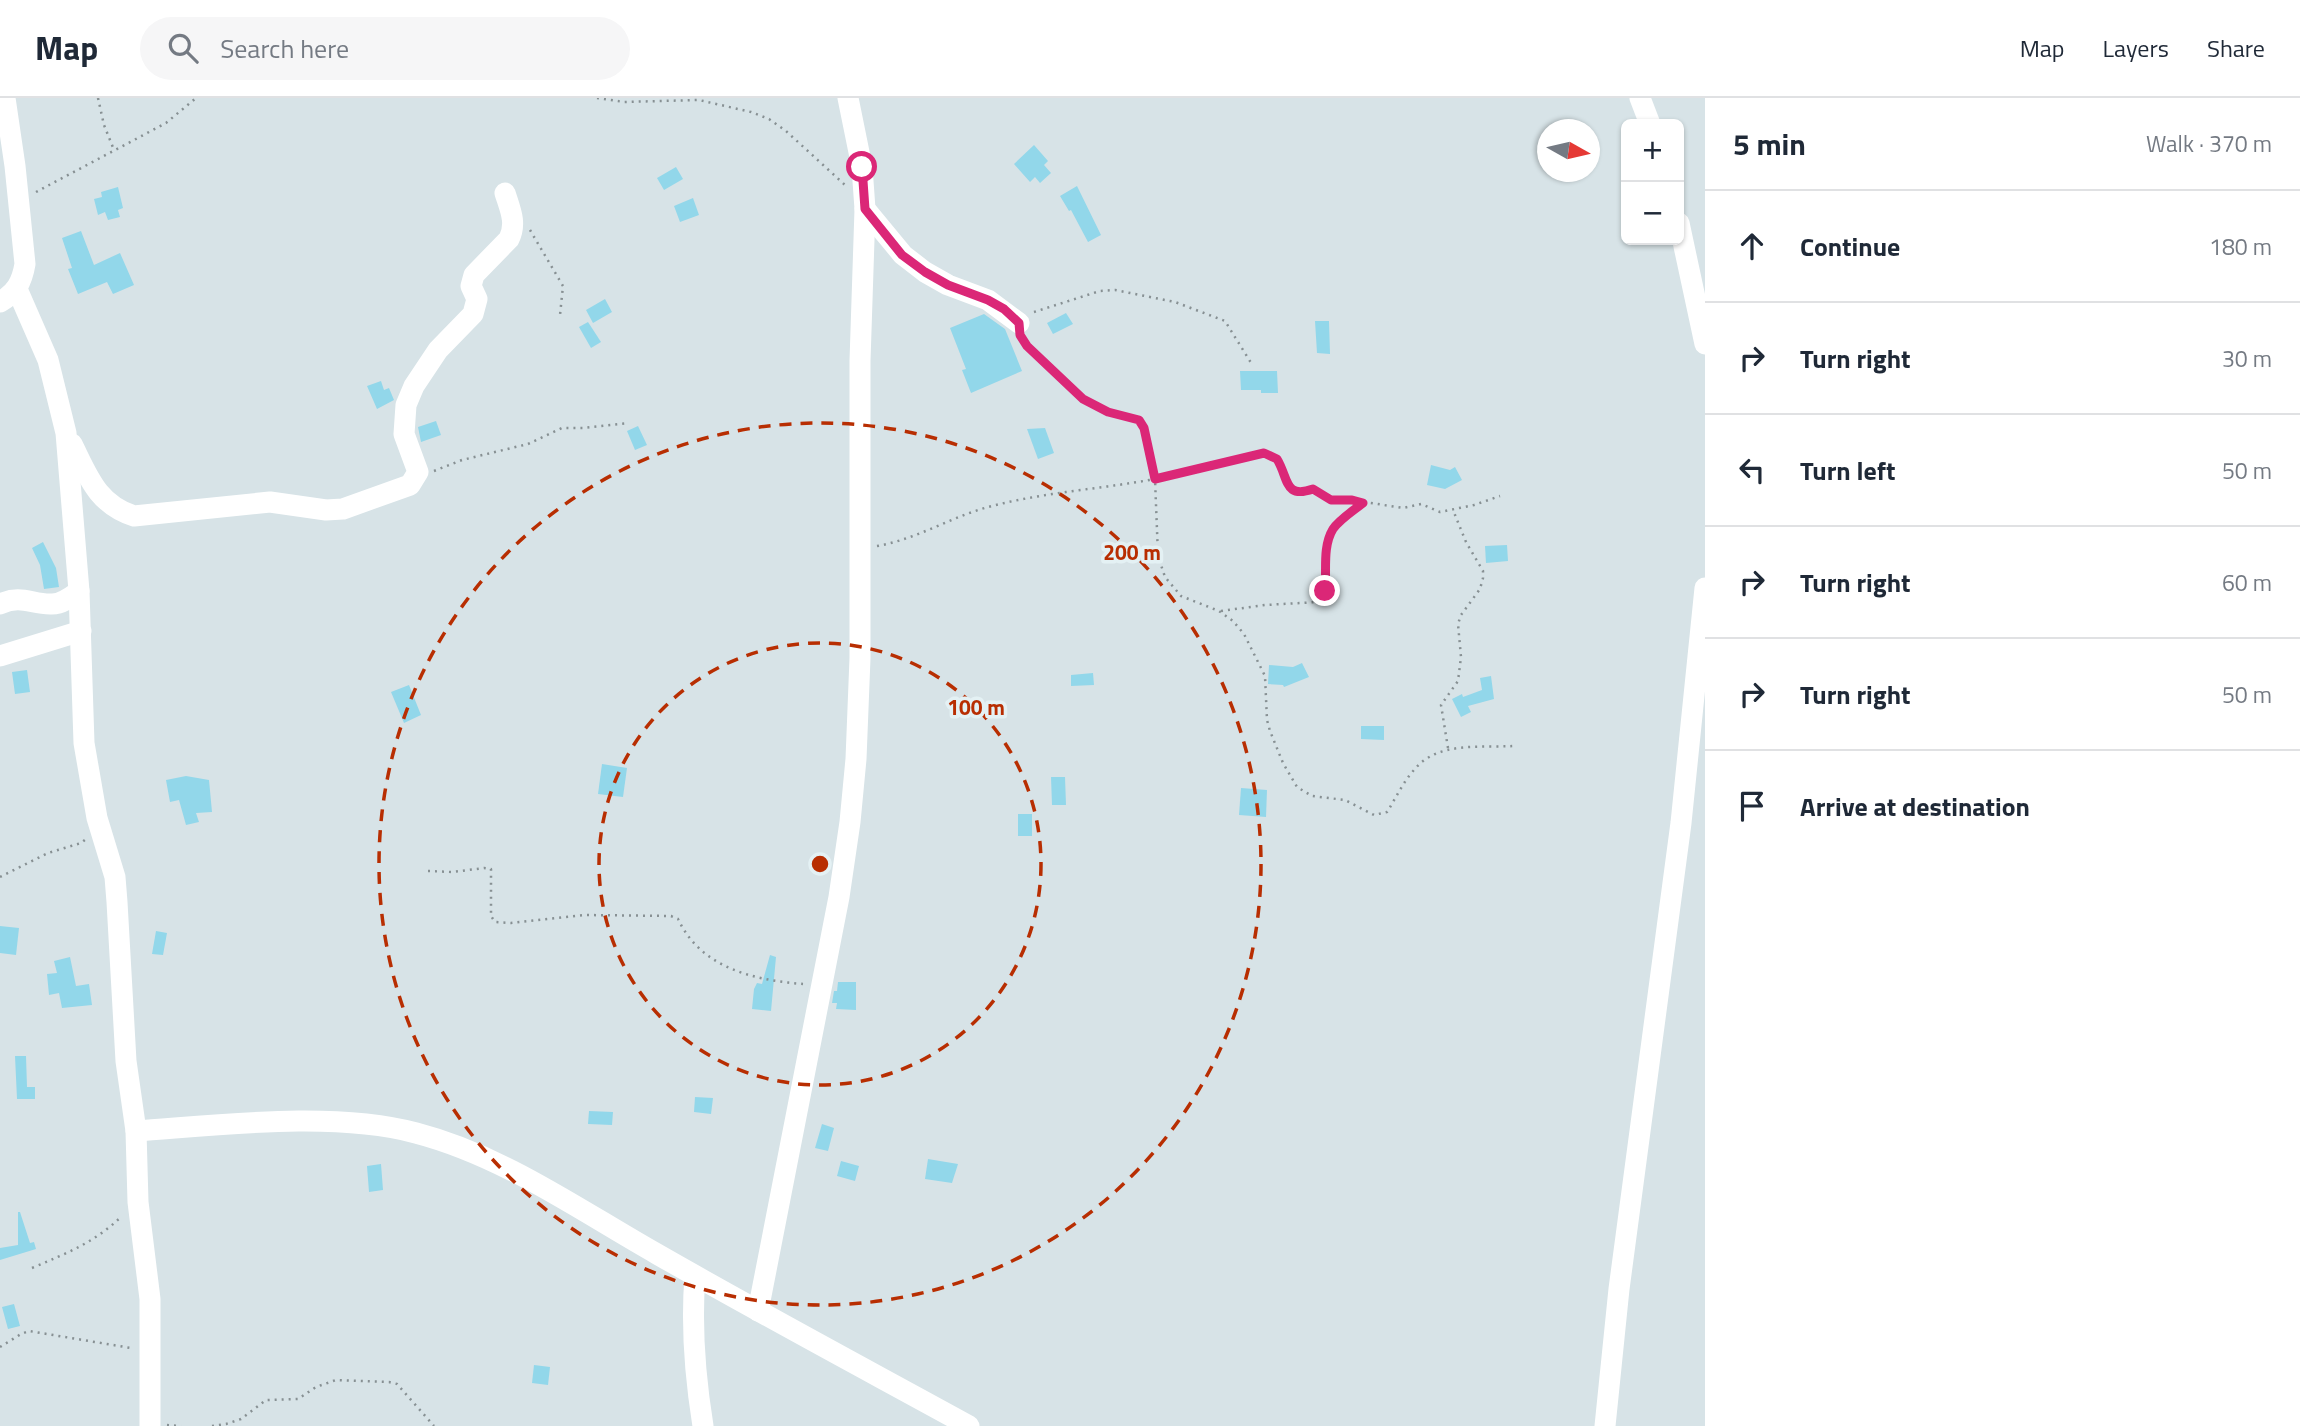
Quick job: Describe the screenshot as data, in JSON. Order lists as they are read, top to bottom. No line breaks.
{"north":"right","page":{"header":"Map","search":"Search here","nav":["Map","Layers","Share"],"heading":["5 min","Walk · 370 m"],"map_buttons":["+","−"],"list":[["Continue","180 m"],["Turn right","30 m"],["Turn left","50 m"],["Turn right","60 m"],["Turn right","50 m"],"Arrive at destination"]},"rings":["200 m","100 m"]}
